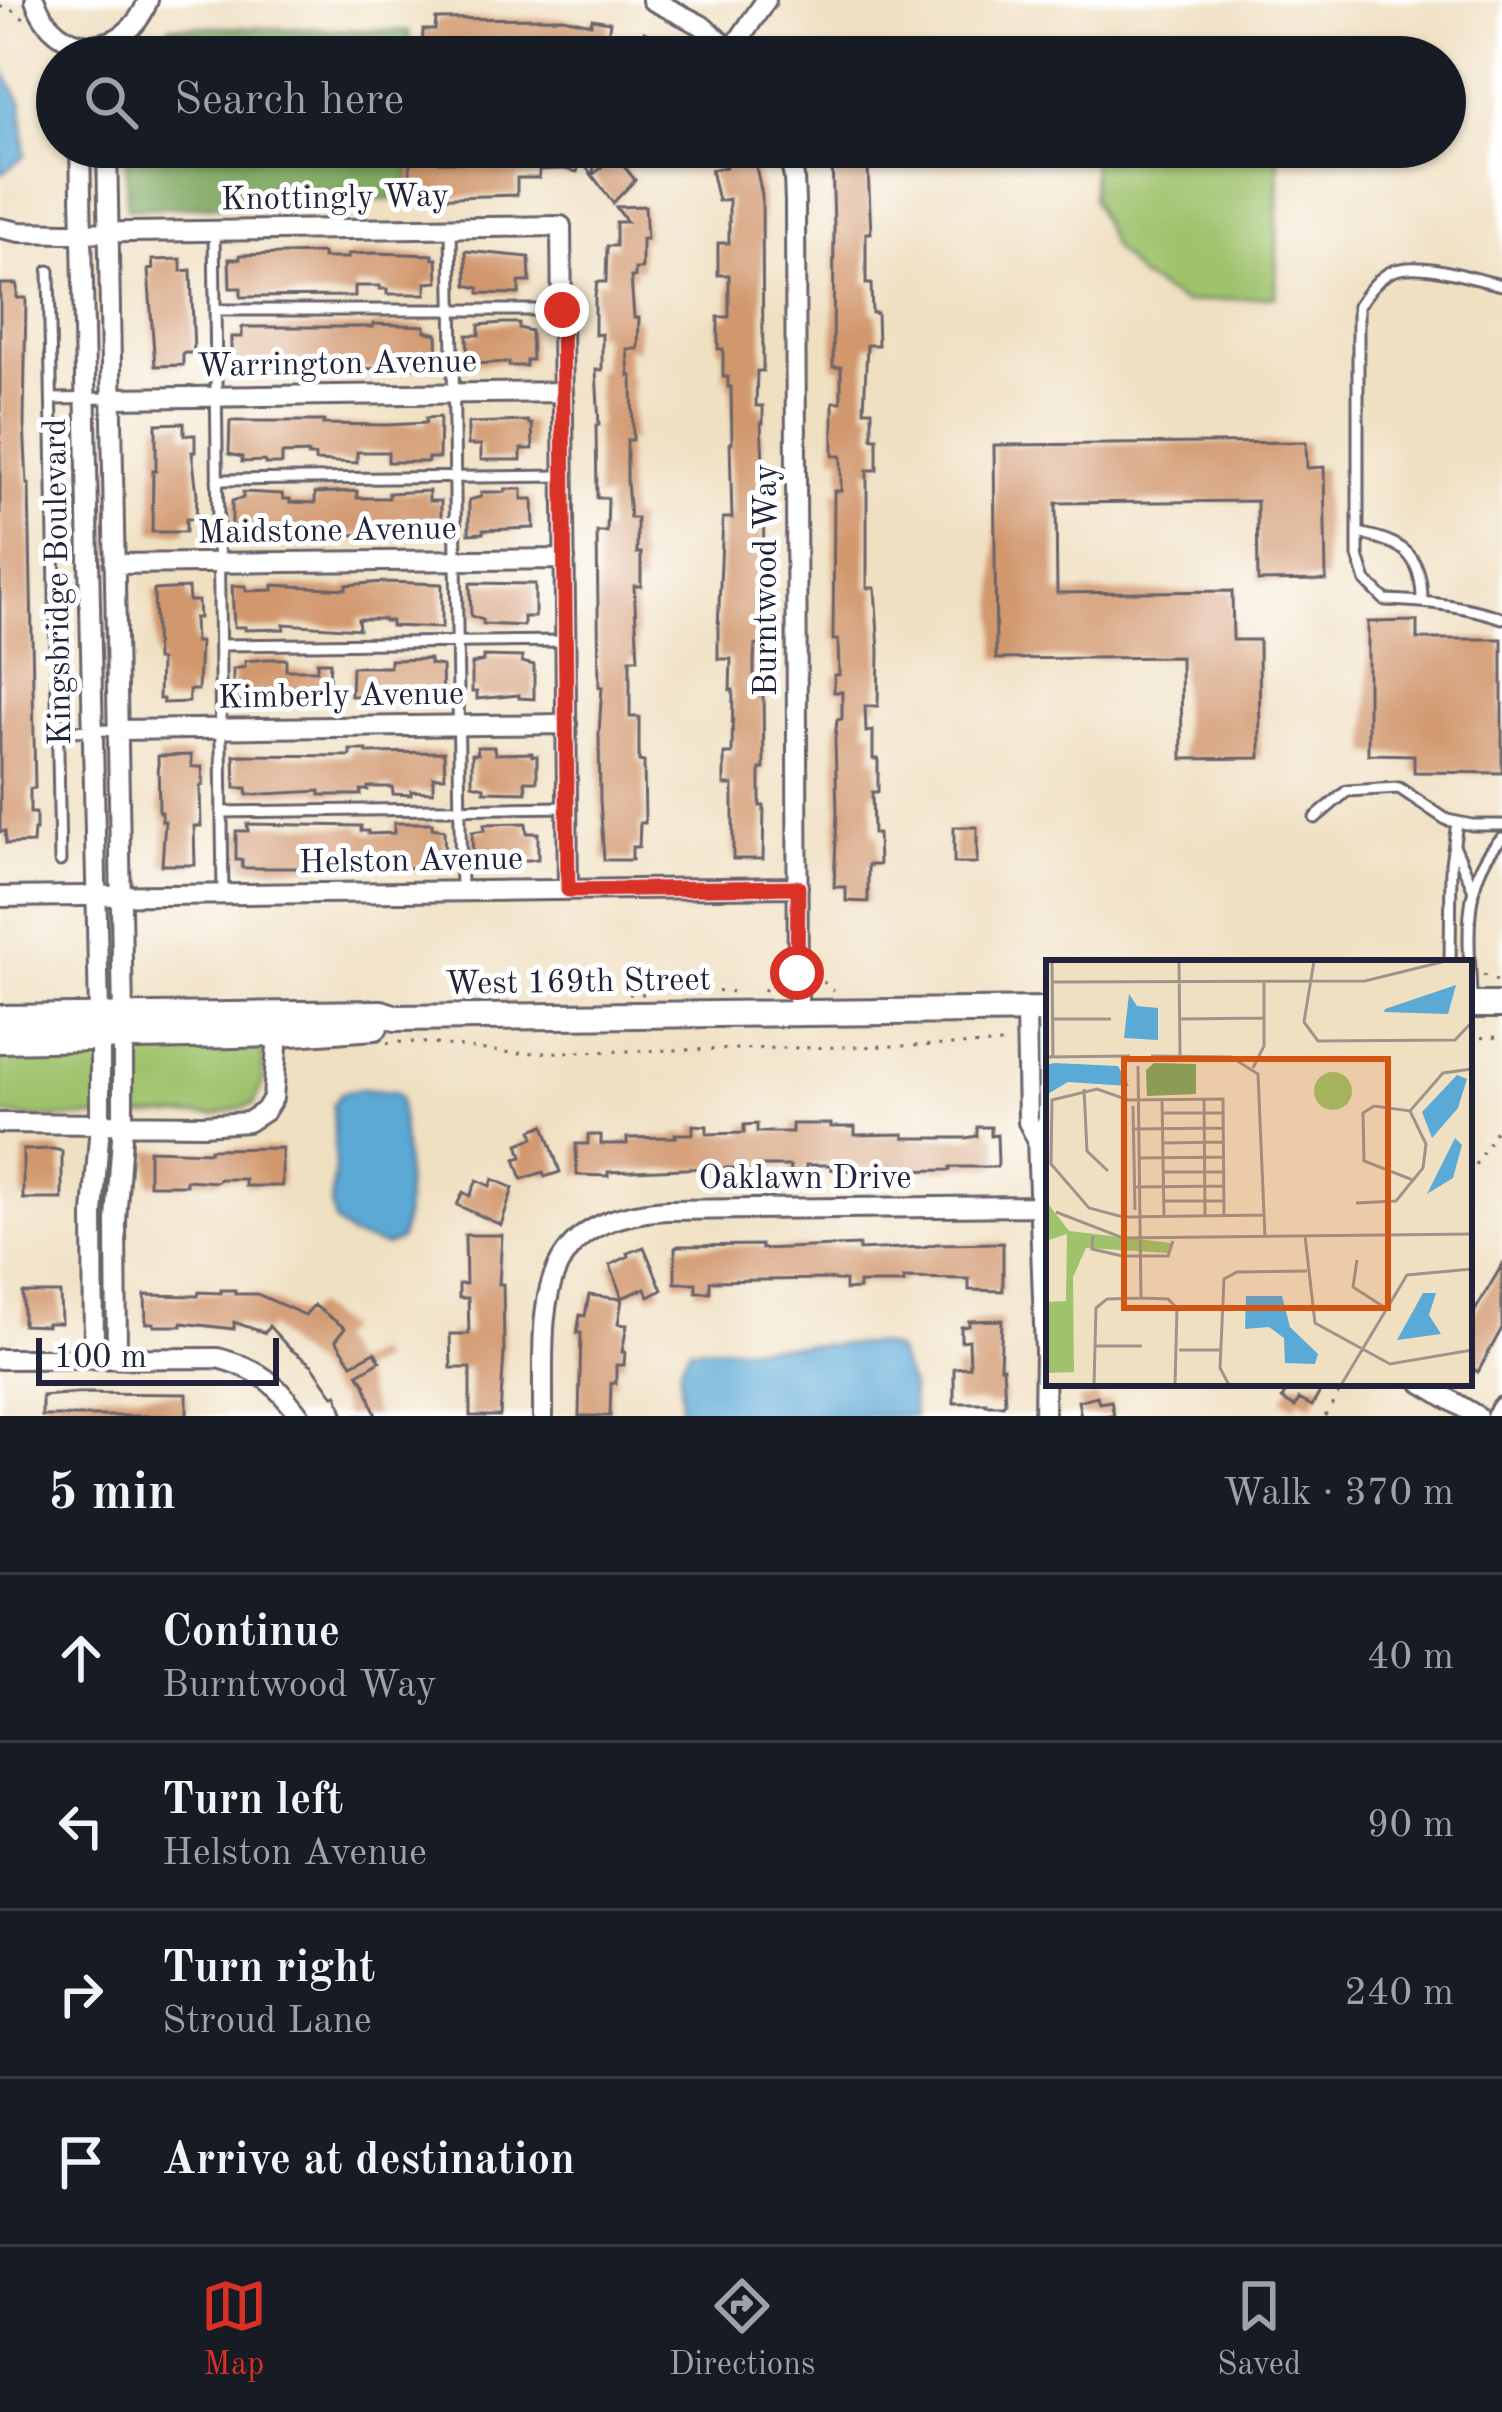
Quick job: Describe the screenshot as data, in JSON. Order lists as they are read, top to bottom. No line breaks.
{"streets":{"street":["Knottingly Way","Warrington Avenue","Maidstone Avenue","Burntwood Way","Kingsbridge Boulevard","Kimberly Avenue","Helston Avenue","West 169th Street","Oaklawn Drive"]},"crossings":[["Knottingly Way","Kingsbridge Boulevard"],["Warrington Avenue","Kingsbridge Boulevard"],["Maidstone Avenue","Kingsbridge Boulevard"],["Burntwood Way","Helston Avenue"],["Burntwood Way","West 169th Street"],["Kingsbridge Boulevard","Kimberly Avenue"],["Kingsbridge Boulevard","Helston Avenue"],["Kingsbridge Boulevard","West 169th Street"]],"scale_bar":"100 m","page":{"search":"Search here","scale":"100 m","heading":["5 min","Walk · 370 m"],"list":[["Continue","Burntwood Way","40 m"],["Turn left","Helston Avenue","90 m"],["Turn right","Stroud Lane","240 m"],"Arrive at destination"],"nav":["Map","Directions","Saved"]}}
